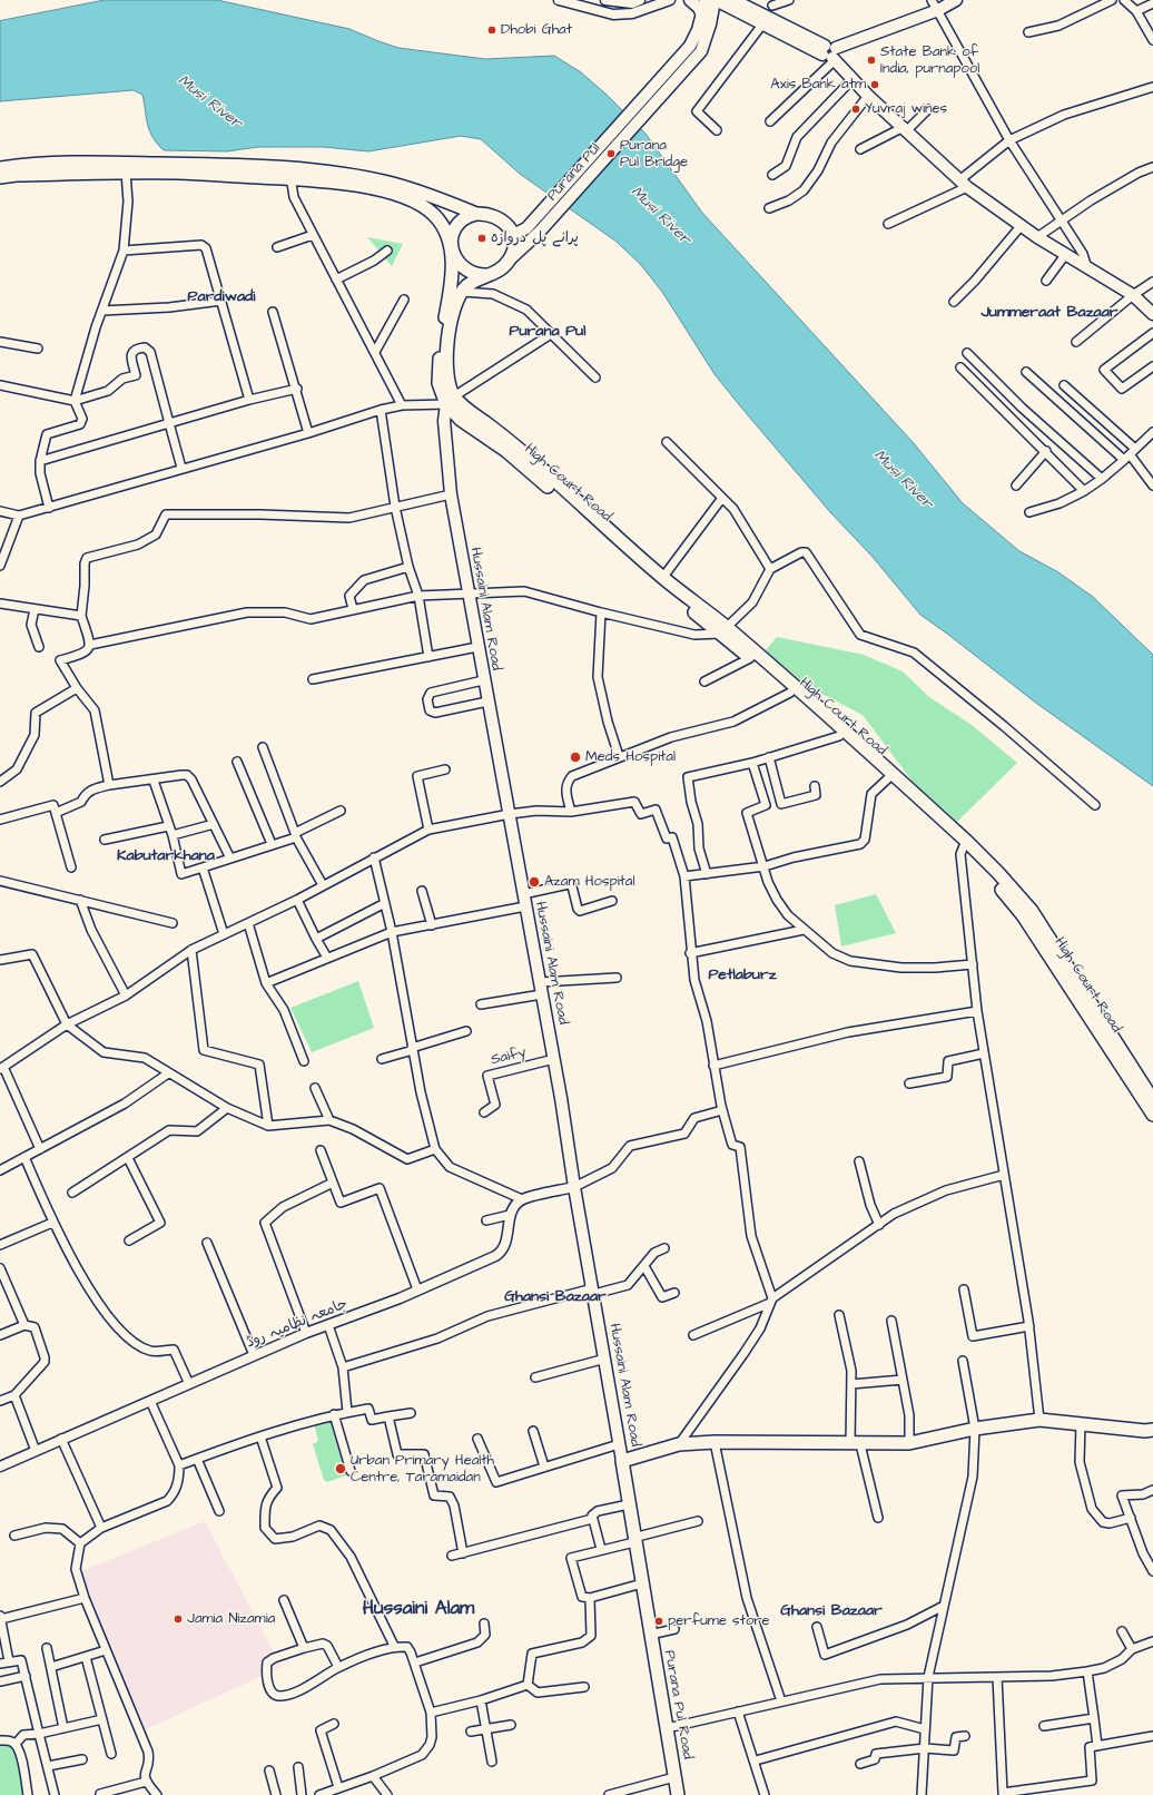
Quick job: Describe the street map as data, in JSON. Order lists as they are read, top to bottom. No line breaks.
{"streets":{"main road":["Purana Pul","High Court Road","Hussaini Alam Road","Purana Pul Road"],"street":["Saify","جامعہ نظامیہ روڈ"]},"crossings":[["High Court Road","Hussaini Alam Road"],["Hussaini Alam Road","Saify"],["Hussaini Alam Road","Purana Pul Road"]],"districts":["Pardiwadi","Jummeraat Bazaar","Purana Pul","Kabutarkhana","Petlaburz","Ghansi Bazaar","Hussaini Alam","Ghansi Bazaar"],"water":["Musi River"],"places":["Dhobi Ghat","State Bank of India, purnapool","Axis Bank atm","Yuvraj wines","Purana Pul Bridge","پرانے پل دروازہ","Meds Hospital","Azam Hospital","Urban Primary Health Centre, Taramaidan","Jamia Nizamia","perfume store"]}
